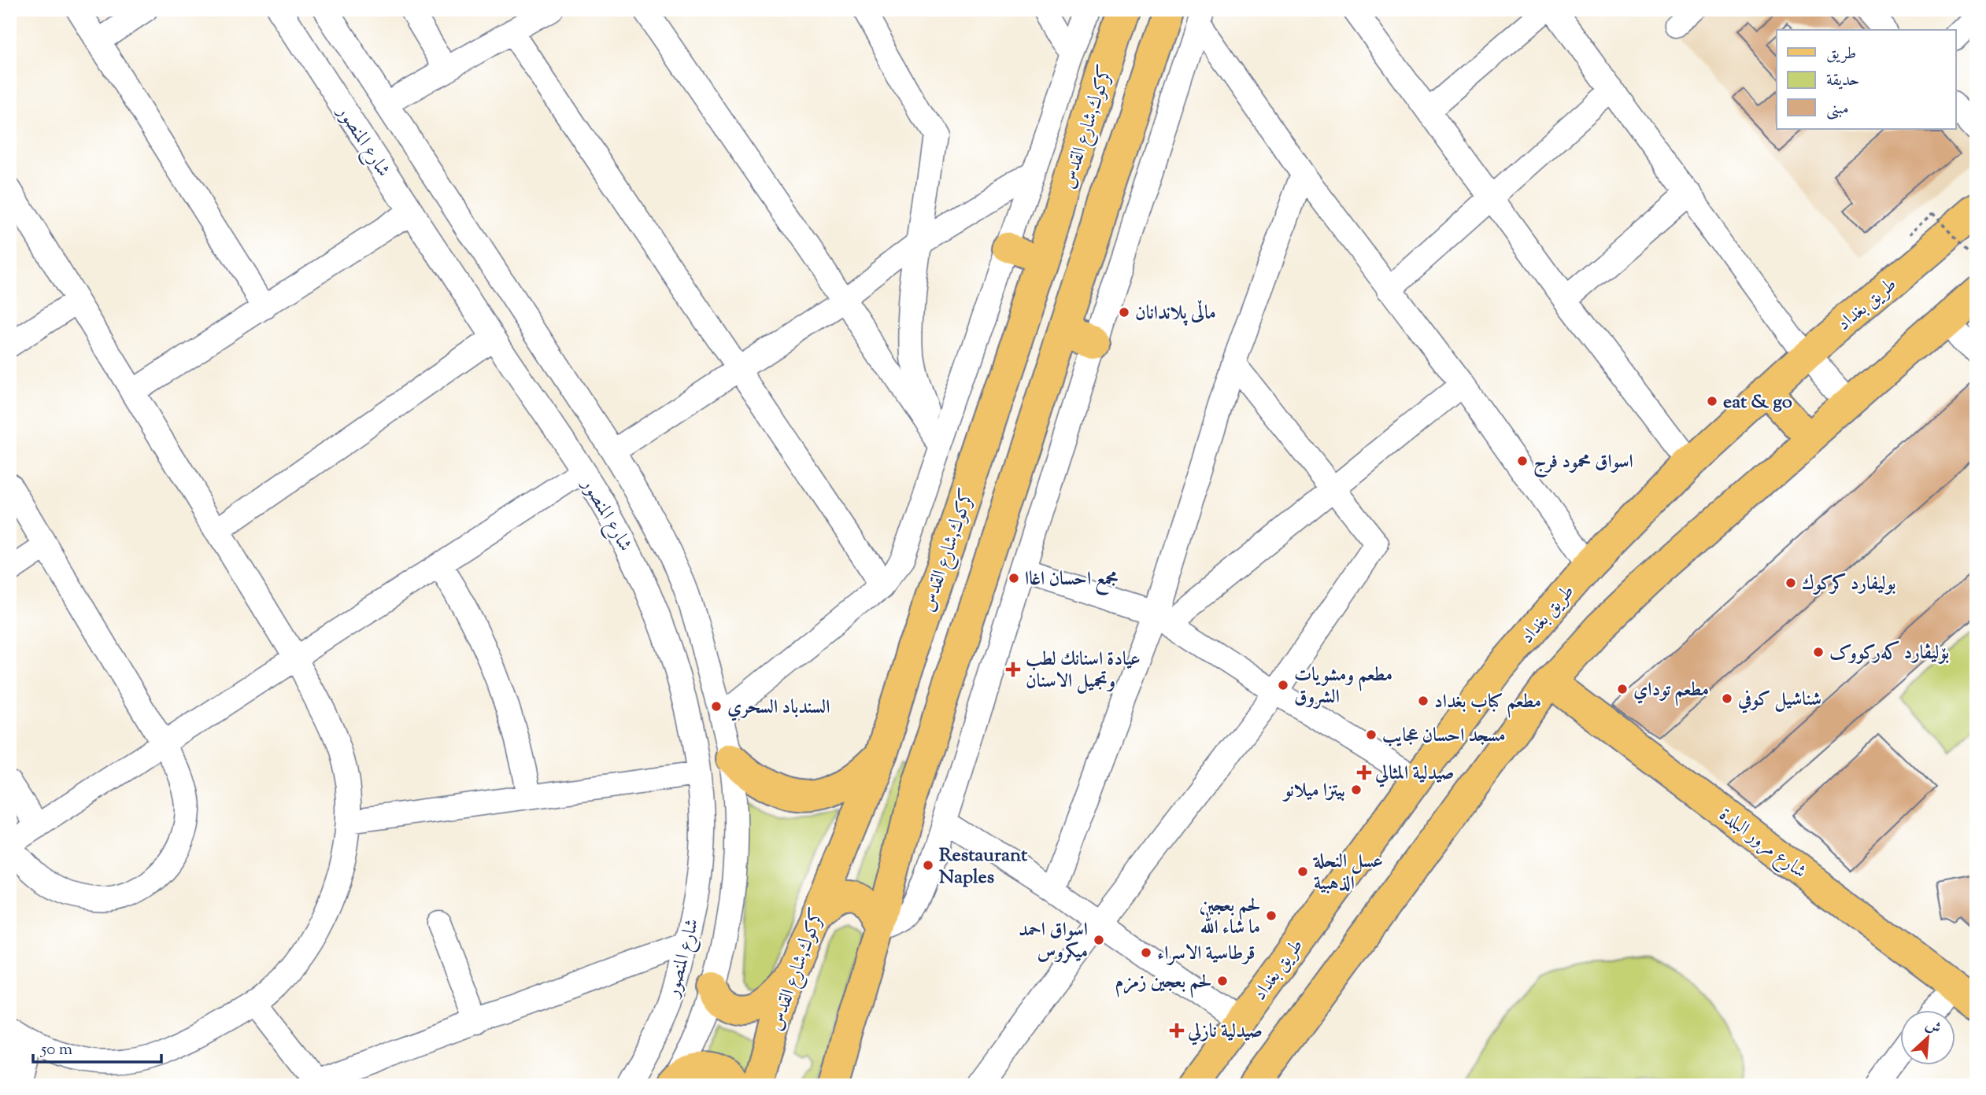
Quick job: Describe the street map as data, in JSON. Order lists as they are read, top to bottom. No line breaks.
{"streets":{"main road":["كركوك,شارع القدس","طريق بغداد","شارع مرور البلدة"],"street":["شارع المنصور"]},"places":{"other":["ماڵی پلاندانان","eat & go","اسواق محمود فرج","مجمع احسان اغاا","بوليفارد كركوك","بۆلیڤارد کەرکووک","مطعم ومشويات الشروق","مطعم توداي","شناشيل كوفي","مطعم كباب بغداد","السندباد السحري","مسجد احسان عجايب","بيتزا ميلانو","Restaurant Naples","عسل النحلة الذهبية","لحم بعجين ما شاء الله","اسواق احمد ميكروس","قرطاسية الاسراء","لحم بعجين زمزم"],"health":["عيادة اسنانك لطب وتجميل الاسنان","صيدلية المثالي","صيدلية نازلي"]},"legend":["طريق","حديقة","مبنى"],"scale_bar":"50 m","north":"top right"}
